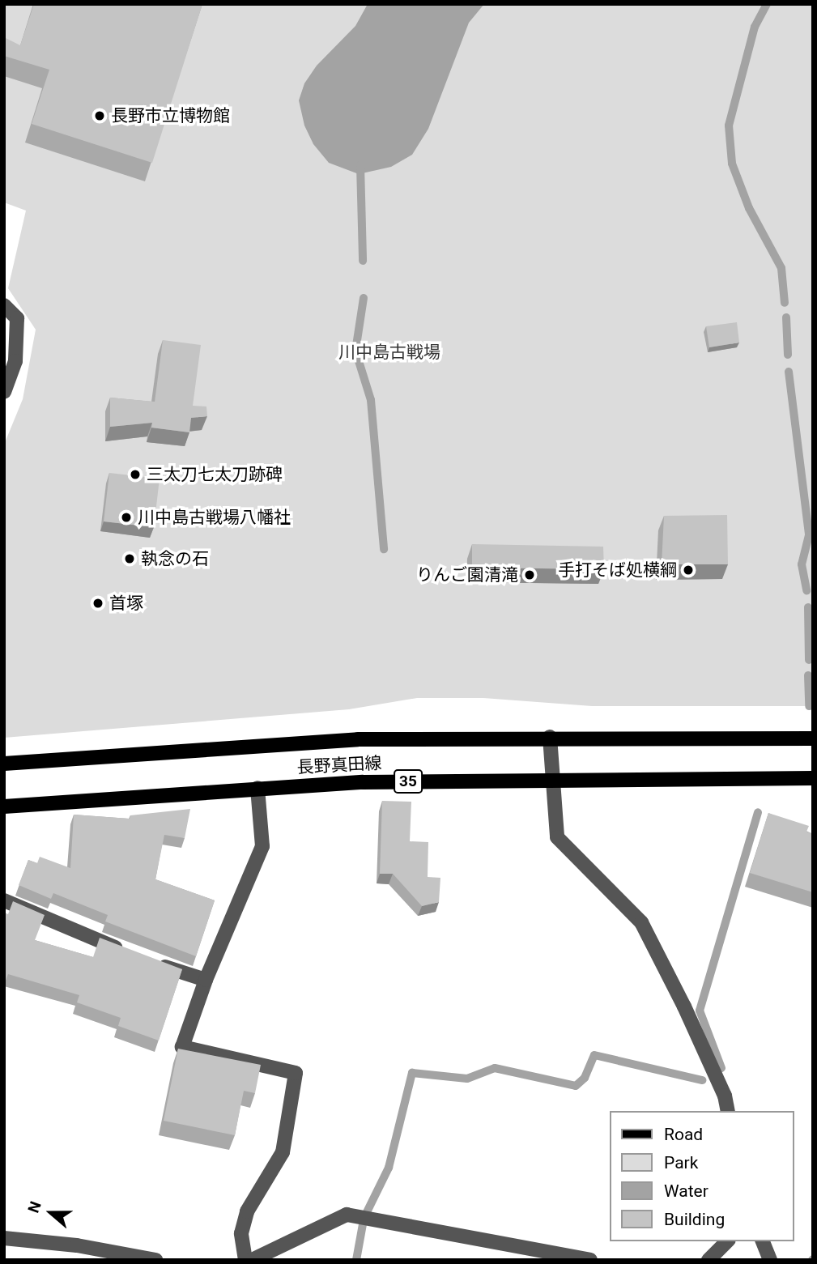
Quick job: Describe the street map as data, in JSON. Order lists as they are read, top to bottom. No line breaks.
{"streets":{"main road":["長野真田線","35"]},"parks":["川中島古戦場"],"places":["長野市立博物館","三太刀七太刀跡碑","川中島古戦場八幡社","執念の石","手打そば処横綱","りんご園清滝","首塚"],"legend":["Road","Park","Water","Building"],"north":"left"}
